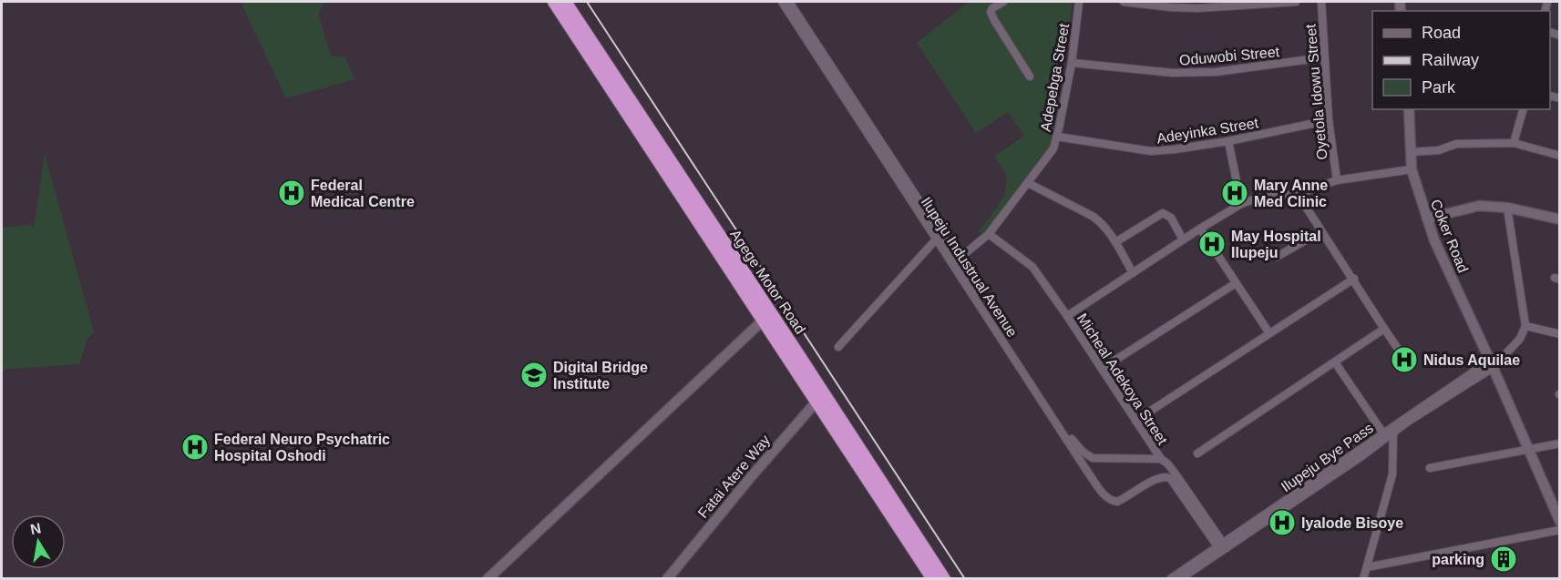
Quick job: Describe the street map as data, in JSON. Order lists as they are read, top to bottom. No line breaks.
{"streets":{"highway":["Agege Motor Road"],"street":["Oduwobi Street","Adepebga Street","Oyetola Idowu Street","Adeyinka Street","Coker Road","Ilupeju Industrual Avenue","Micheal Adekoya Street","Ilupeju Bye Pass","Fatai Atere Way"]},"crossings":[["Oduwobi Street","Adepebga Street"],["Oduwobi Street","Oyetola Idowu Street"],["Adepebga Street","Adeyinka Street"],["Adepebga Street","Ilupeju Industrual Avenue"],["Adepebga Street","Micheal Adekoya Street"],["Oyetola Idowu Street","Adeyinka Street"],["Coker Road","Ilupeju Bye Pass"],["Ilupeju Industrual Avenue","Micheal Adekoya Street"],["Ilupeju Industrual Avenue","Ilupeju Bye Pass"],["Agege Motor Road","Fatai Atere Way"],["Micheal Adekoya Street","Ilupeju Bye Pass"]],"places":{"hospital":["Federal Medical Centre","Mary Anne Med Clinic","May Hospital Ilupeju","Nidus Aquilae","Federal Neuro Psychatric Hospital Oshodi","Iyalode Bisoye"],"school or university":["Digital Bridge Institute"],"building":["parking"]},"legend":["Road","Railway","Park"],"north":"top"}
